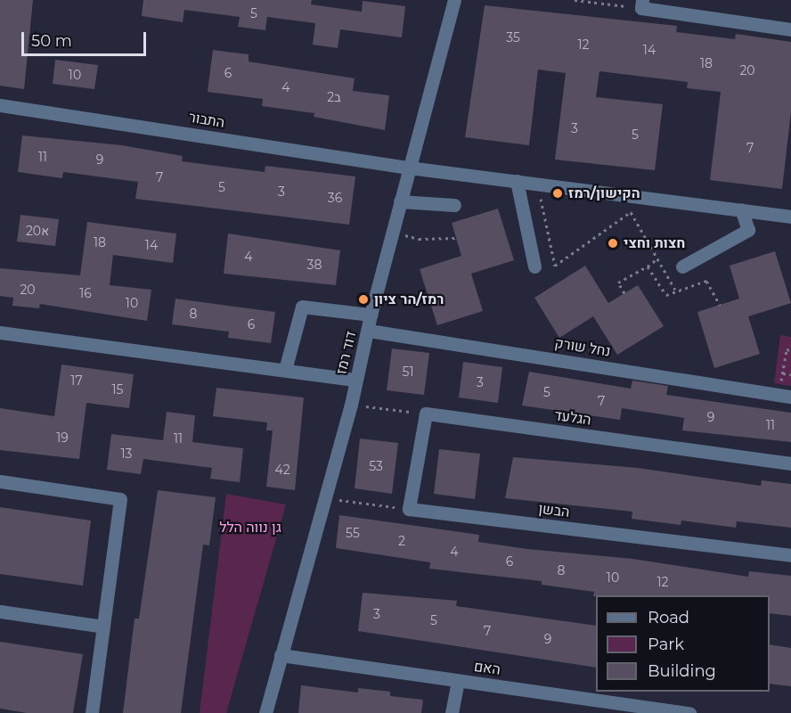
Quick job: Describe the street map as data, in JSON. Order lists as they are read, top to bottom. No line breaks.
{"streets":{"street":["התבור","נחל שורק","דוד רמז","הגלעד","הבשן","האם"]},"crossings":[["התבור","דוד רמז"],["נחל שורק","דוד רמז"],["דוד רמז","האם"]],"parks":["גן נווה הלל"],"places":["הקישון/רמז","חצות וחצי","רמז/הר ציון"],"house_numbers":["5","35","12","14","18","20","6","10","4","2ב","3","5","7","11","9","7","5","3","36","20א","18","14","4","38","20","16","10","8","6","51","17","3","15","5","7","9","11","19","11","13","53","42","55","2","4","6","8","10","12","3","5","7","9"],"legend":["Road","Park","Building"],"scale_bar":"50 m"}
